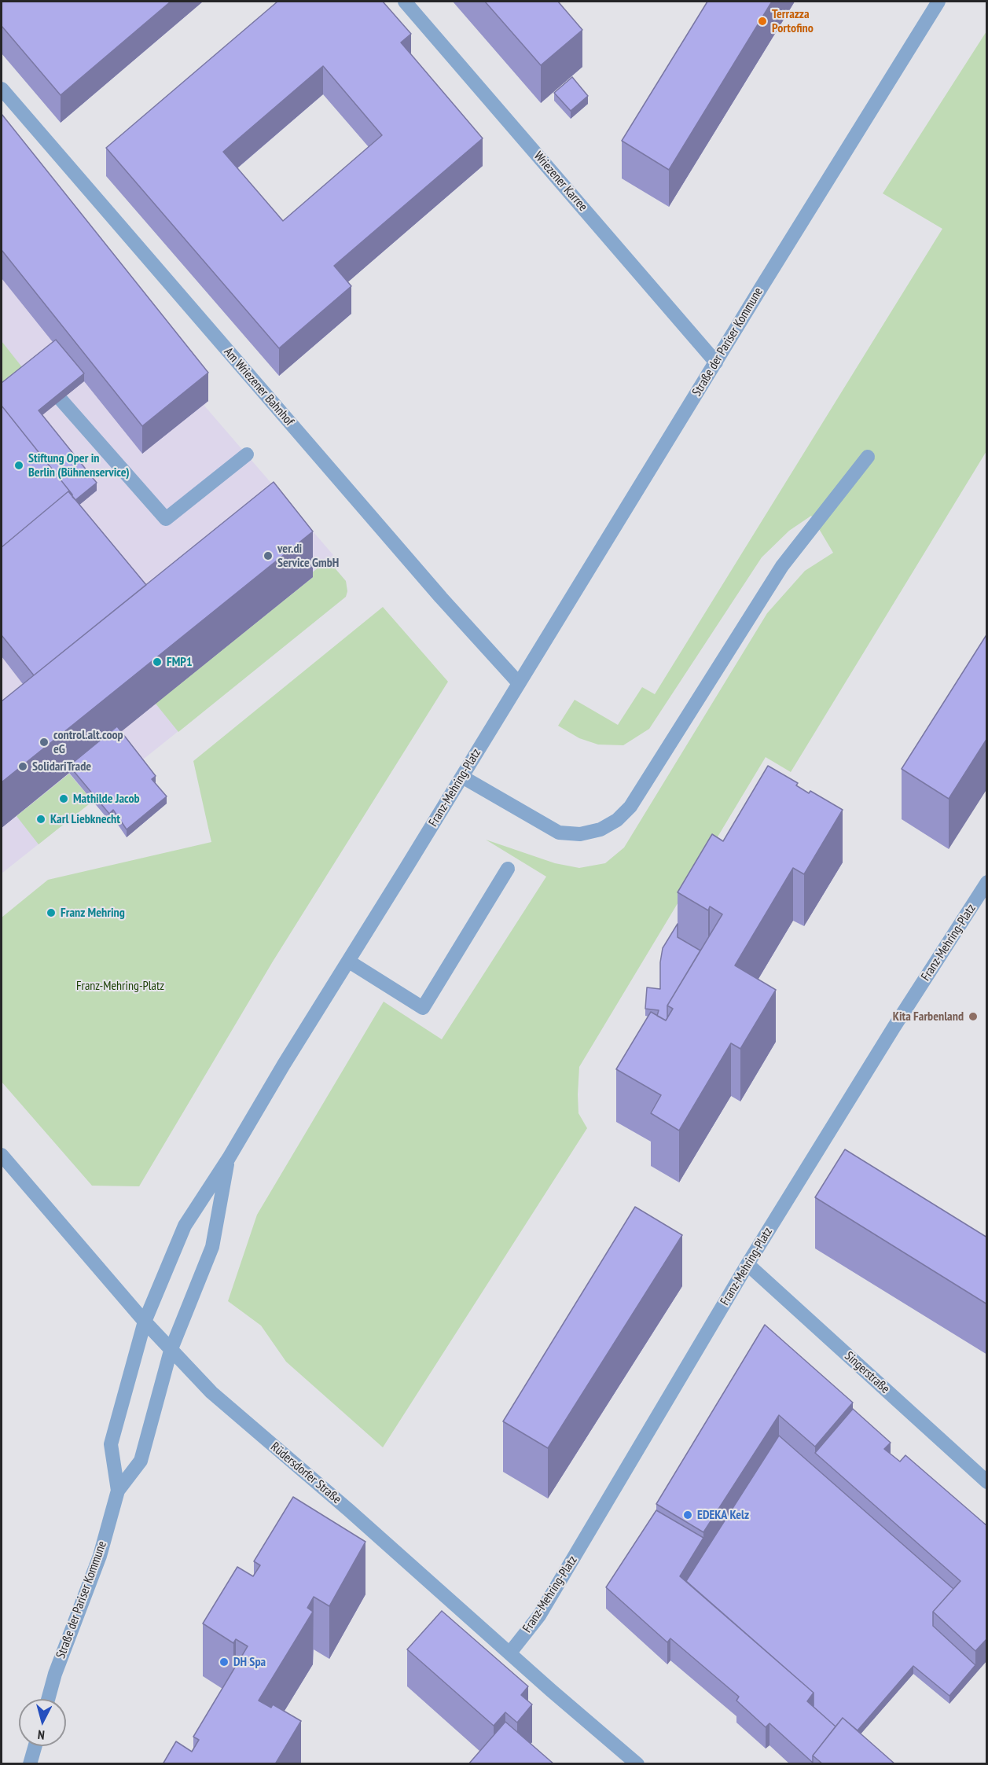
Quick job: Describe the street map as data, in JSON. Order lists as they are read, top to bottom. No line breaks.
{"streets":{"street":["Wriezener Karree","Straße der Pariser Kommune","Am Wriezener Bahnhof","Franz-Mehring-Platz","Singerstraße","Rüdersdorfer Straße"]},"crossings":[["Wriezener Karree","Straße der Pariser Kommune"],["Straße der Pariser Kommune","Am Wriezener Bahnhof"],["Straße der Pariser Kommune","Franz-Mehring-Platz"],["Straße der Pariser Kommune","Rüdersdorfer Straße"],["Am Wriezener Bahnhof","Franz-Mehring-Platz"],["Franz-Mehring-Platz","Singerstraße"],["Franz-Mehring-Platz","Rüdersdorfer Straße"]],"parks":["Franz-Mehring-Platz"],"places":["Terrazza Portofino","Stiftung Oper in Berlin (Bühnenservice)","ver.di Service GmbH","FMP1","control.alt.coop eG","SolidariTrade","Mathilde Jacob","Karl Liebknecht","Franz Mehring","Kita Farbenland","EDEKA Kelz","DH Spa"],"north":"bottom"}
